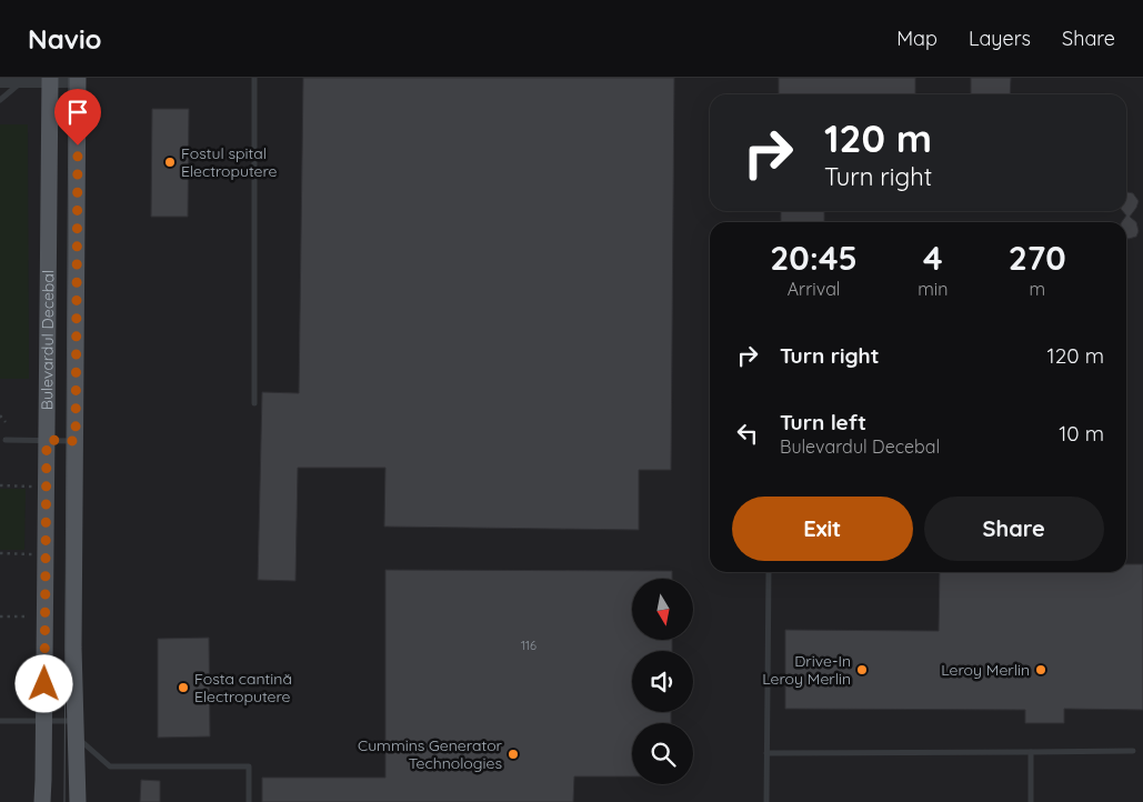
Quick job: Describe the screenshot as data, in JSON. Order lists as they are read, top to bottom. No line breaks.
{"streets":{"main road":["Bulevardul Decebal"]},"places":["Fostul spital Electroputere","Drive-In Leroy Merlin","Leroy Merlin","Fosta cantină Electroputere","Cummins Generator Technologies"],"house_numbers":["116"],"north":"bottom","page":{"header":"Navio","nav":["Map","Layers","Share"],"turn":["120 m","Turn right"],"eta":["20:45","Arrival","4","min","270","m"],"list":[{"name":"Turn right","value":"120 m"},{"name":"Turn left","note":"Bulevardul Decebal","value":"10 m"}],"buttons":["Exit","Share"]}}
